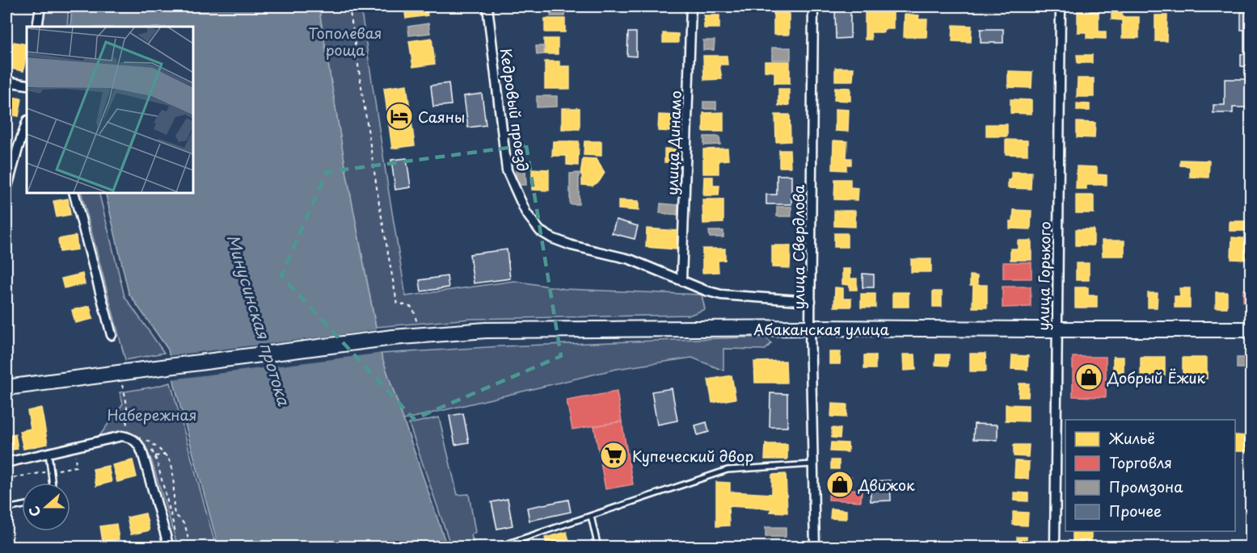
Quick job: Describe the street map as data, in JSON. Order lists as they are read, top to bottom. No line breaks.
{"streets":{"main road":["Абаканская улица"],"street":["Кедровый проезд","улица Динамо","улица Свердлова","улица Горького"]},"crossings":[["Кедровый проезд","Абаканская улица"],["улица Динамо","Абаканская улица"],["улица Свердлова","Абаканская улица"],["улица Горького","Абаканская улица"]],"water":["Минусинская протока"],"parks":["Тополевая роща","Набережная"],"places":{"hotel":["Саяны"],"shop":["Добрый Ёжик","Движок"],"supermarket":["Купеческий двор"]},"legend":["Жильё","Торговля","Промзона","Прочее"],"north":"left"}
